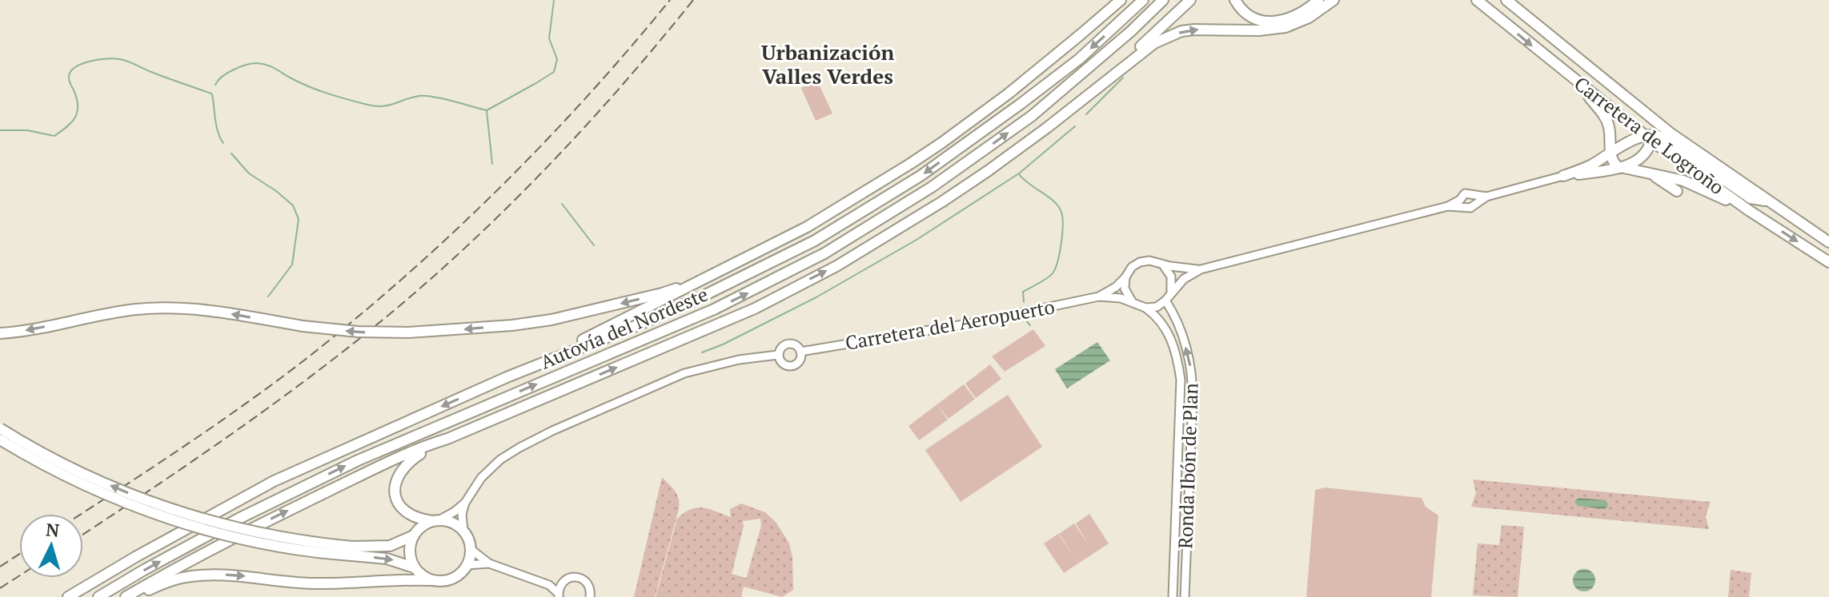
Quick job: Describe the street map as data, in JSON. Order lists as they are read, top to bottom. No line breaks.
{"streets":{"highway":["Carretera de Logroño","Autovía del Nordeste"],"main road":["Carretera del Aeropuerto","Ronda Ibón de Plan"]},"crossings":[["Carretera del Aeropuerto","Ronda Ibón de Plan"]],"districts":["Urbanización Valles Verdes"],"north":"top"}
